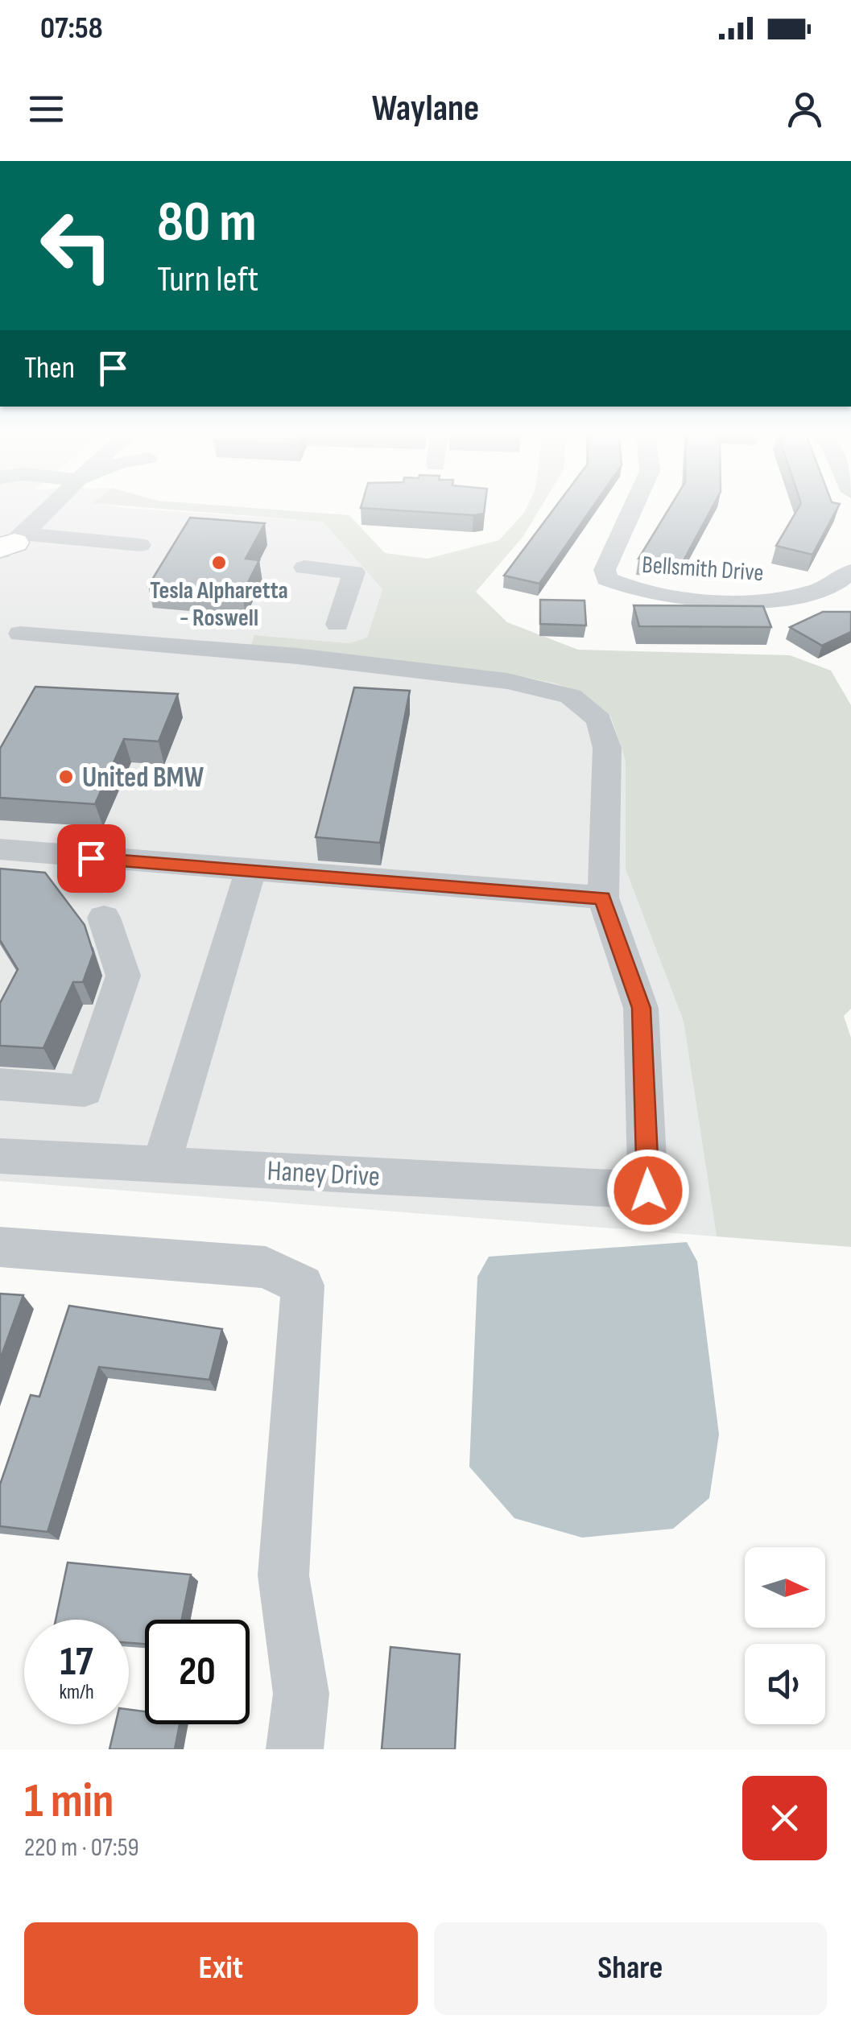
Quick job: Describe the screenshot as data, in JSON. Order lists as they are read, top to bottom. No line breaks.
{"streets":{"street":["Bellsmith Drive","Haney Drive"]},"places":["Tesla Alpharetta - Roswell","United BMW"],"north":"right","page":{"status":"07:58","header":"Waylane","turn":["80 m","Turn left"],"then":"Then","speed":"17 km/h","limit":"20","heading":["1 min","220 m · 07:59"],"buttons":["Exit","Share"]}}
